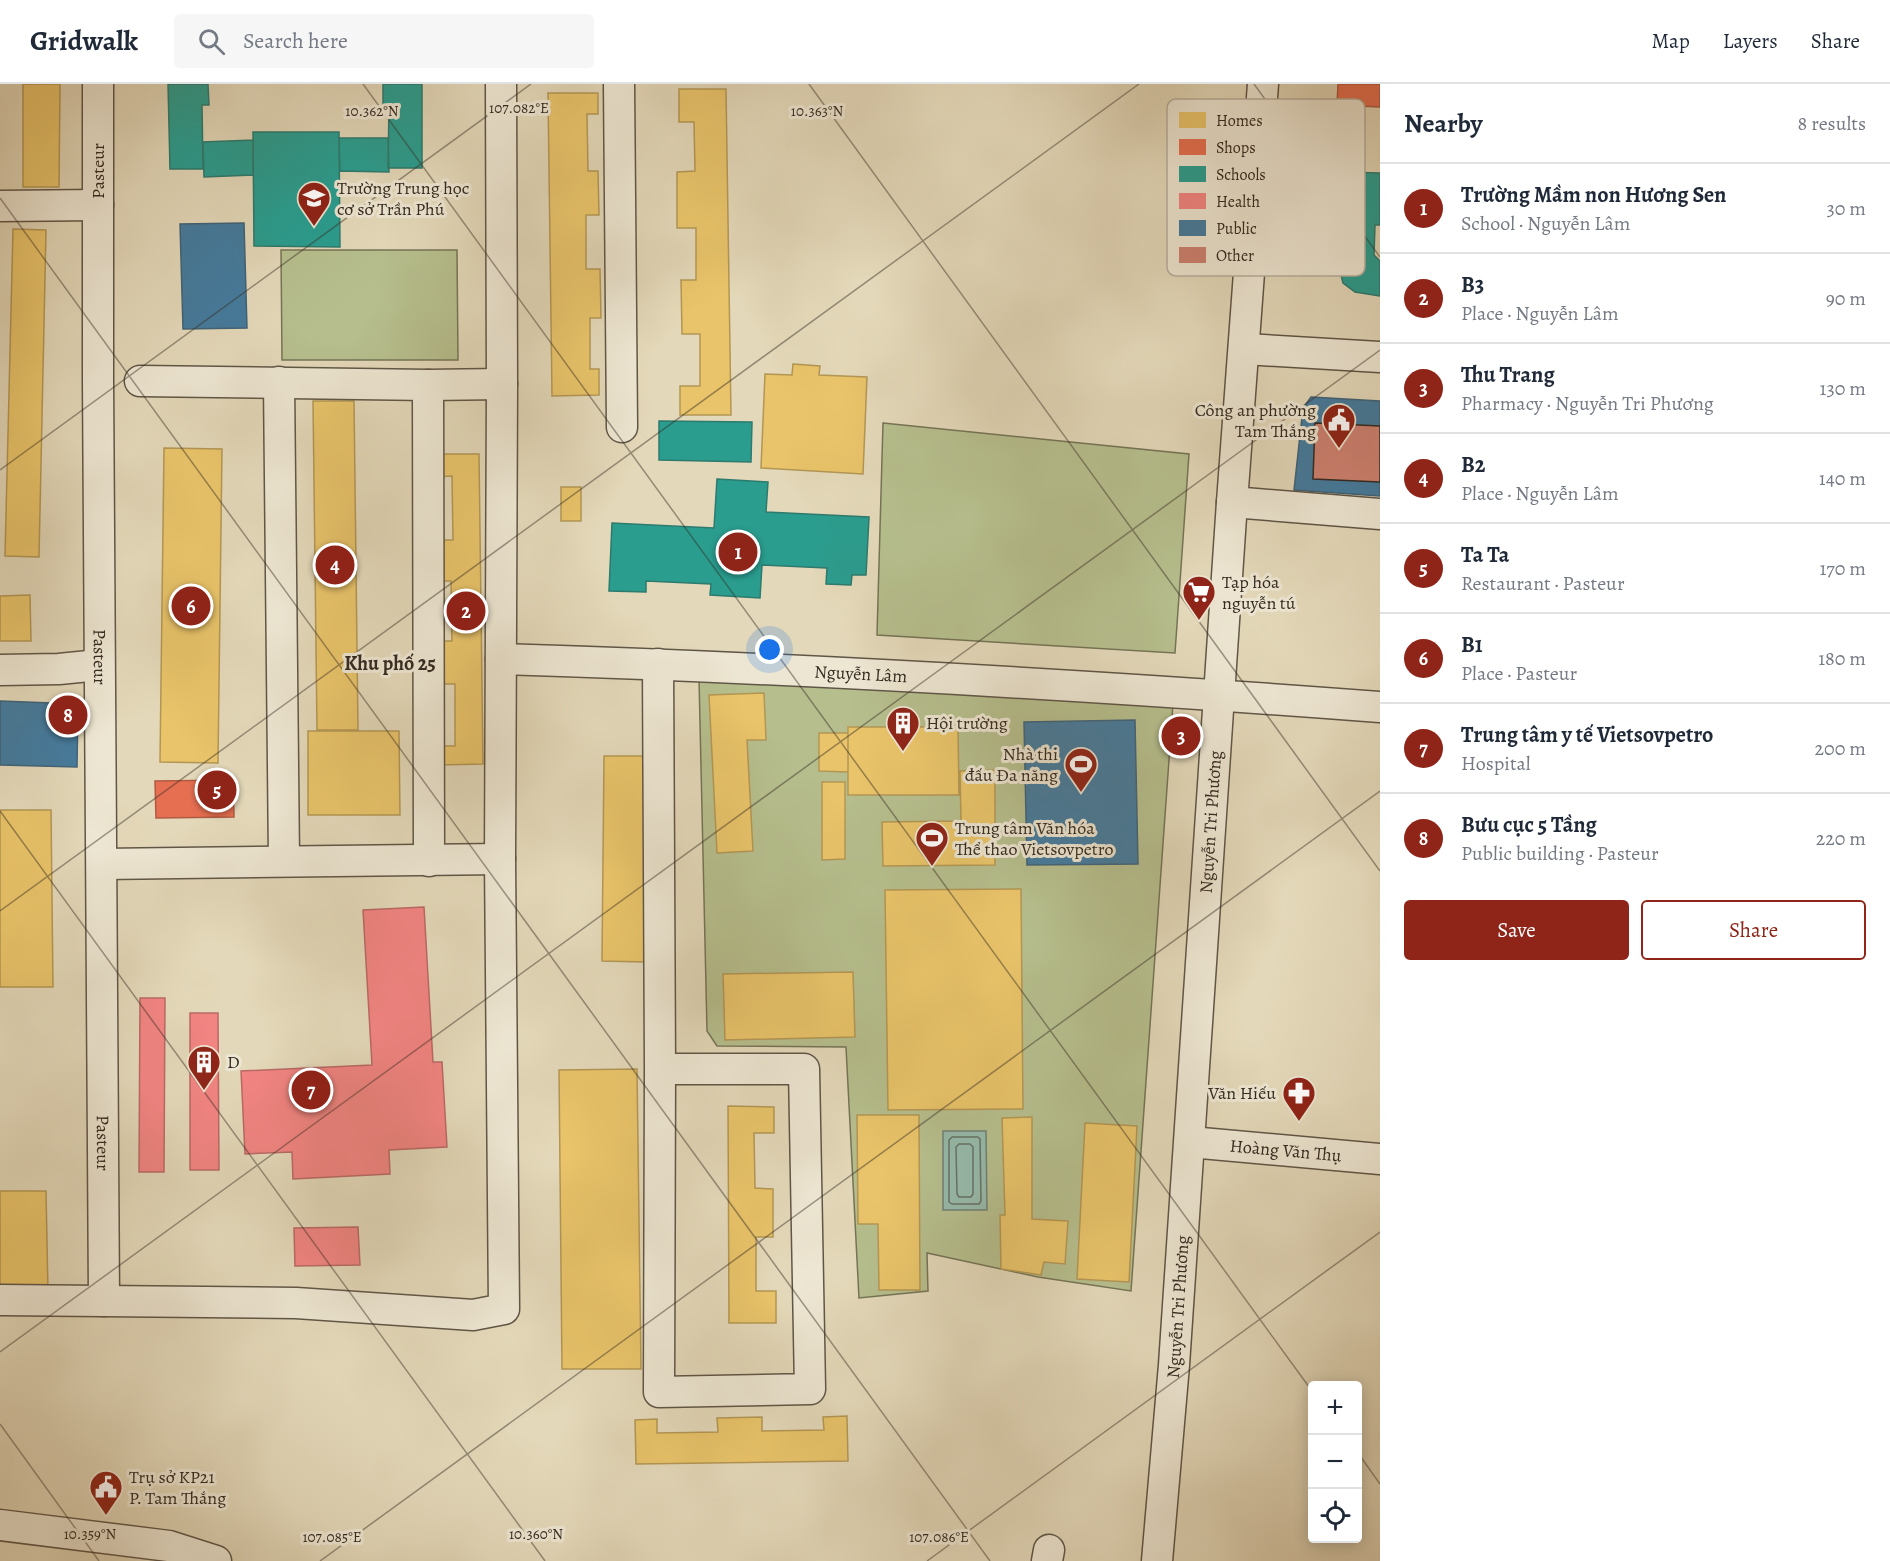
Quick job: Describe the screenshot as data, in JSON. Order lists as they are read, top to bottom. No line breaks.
{"streets":{"street":["Pasteur","Nguyễn Lâm","Nguyễn Tri Phương","Hoàng Văn Thụ"]},"crossings":[["Nguyễn Lâm","Nguyễn Tri Phương"],["Nguyễn Tri Phương","Hoàng Văn Thụ"]],"districts":["Khu phố 25"],"places":{"school or university":["Trường Trung học cơ sở Trần Phú"],"public building":["Công an phường Tam Thắng","Trụ sở KP21 P. Tam Thắng"],"supermarket":["Tạp hóa nguyễn tú"],"building":["Hội trường","D"],"sports":["Nhà thi đấu Đa năng","Trung tâm Văn hóa Thể thao Vietsovpetro"],"pharmacy":["Văn Hiếu"]},"legend":["Homes","Shops","Schools","Health","Public","Other"],"page":{"header":"Gridwalk","search":"Search here","nav":["Map","Layers","Share"],"heading":["Nearby","8 results"],"list":[{"mark":"1","name":"Trường Mầm non Hương Sen","note":"School · Nguyễn Lâm","value":"30 m"},{"mark":"2","name":"B3","note":"Place · Nguyễn Lâm","value":"90 m"},{"mark":"3","name":"Thu Trang","note":"Pharmacy · Nguyễn Tri Phương","value":"130 m"},{"mark":"4","name":"B2","note":"Place · Nguyễn Lâm","value":"140 m"},{"mark":"5","name":"Ta Ta","note":"Restaurant · Pasteur","value":"170 m"},{"mark":"6","name":"B1","note":"Place · Pasteur","value":"180 m"},{"mark":"7","name":"Trung tâm y tế Vietsovpetro","note":"Hospital","value":"200 m"},{"mark":"8","name":"Bưu cục 5 Tầng","note":"Public building · Pasteur","value":"220 m"}],"pins":["1","4","6","2","8","3","5","7"],"buttons":["Save","Share"],"map_buttons":["+","−"]},"coordinates":["107.082°E","10.362°N","10.363°N","10.359°N","10.360°N","107.085°E","107.086°E"]}
